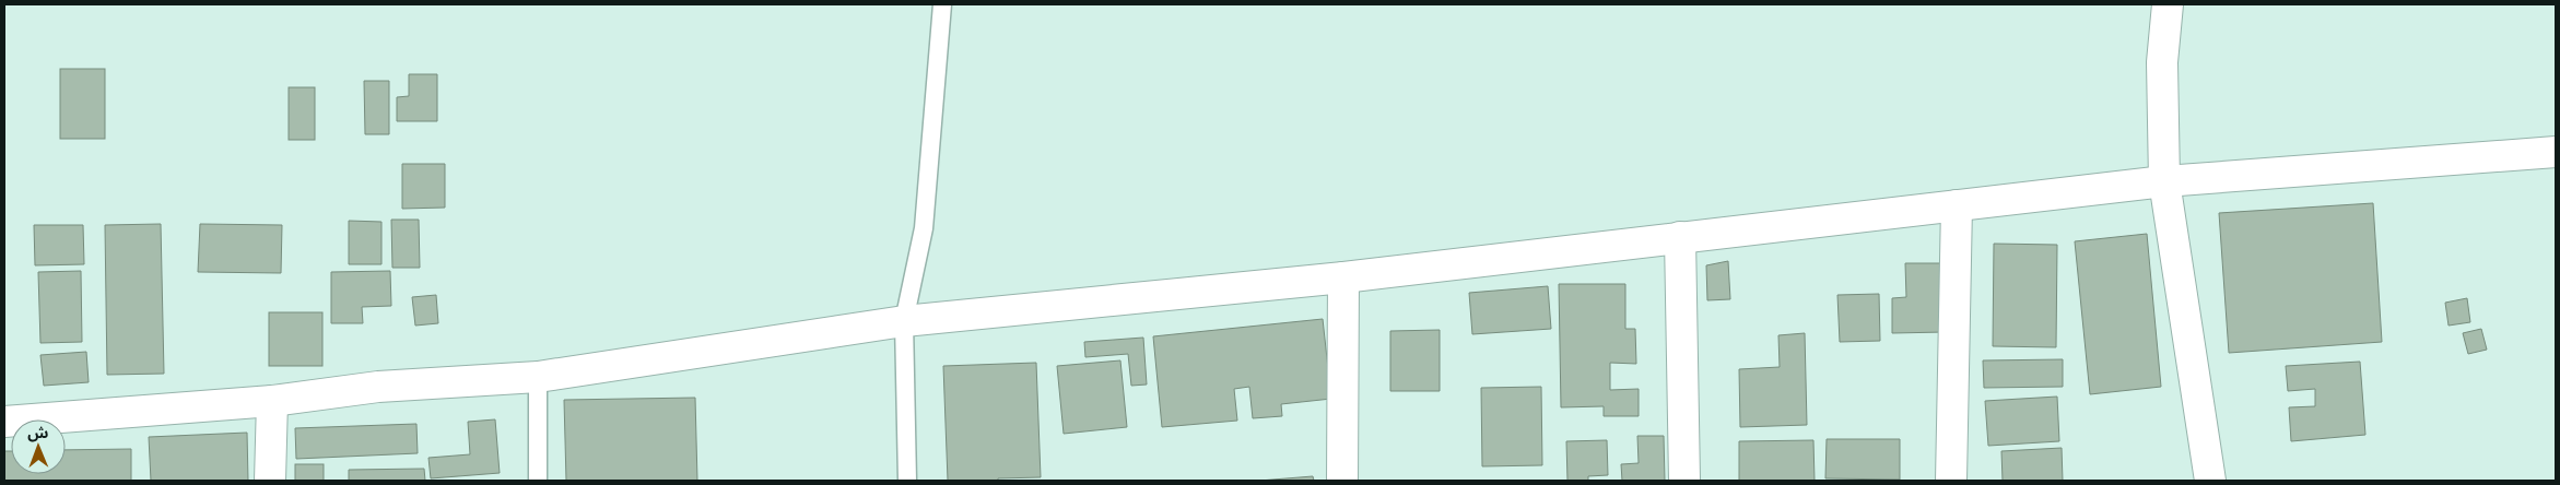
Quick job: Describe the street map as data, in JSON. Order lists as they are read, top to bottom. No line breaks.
{"north":"top"}
